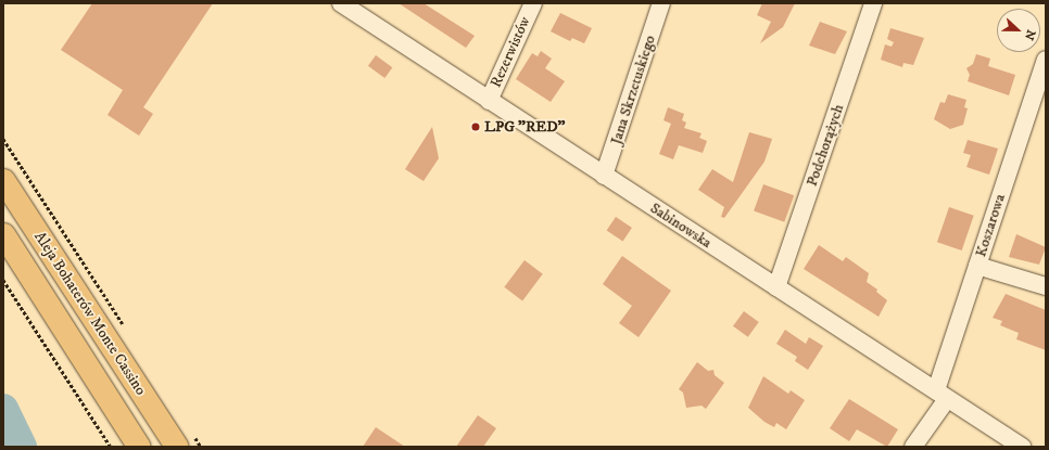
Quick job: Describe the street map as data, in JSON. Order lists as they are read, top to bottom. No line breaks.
{"streets":{"main road":["Aleja Bohaterów Monte Cassino"],"street":["Rezerwistów","Jana Skrzetuskiego","Podchorążych","Sabinowska","Koszarowa"]},"crossings":[["Rezerwistów","Sabinowska"],["Jana Skrzetuskiego","Sabinowska"],["Podchorążych","Sabinowska"],["Sabinowska","Koszarowa"]],"places":["LPG \"RED\""],"north":"right"}
